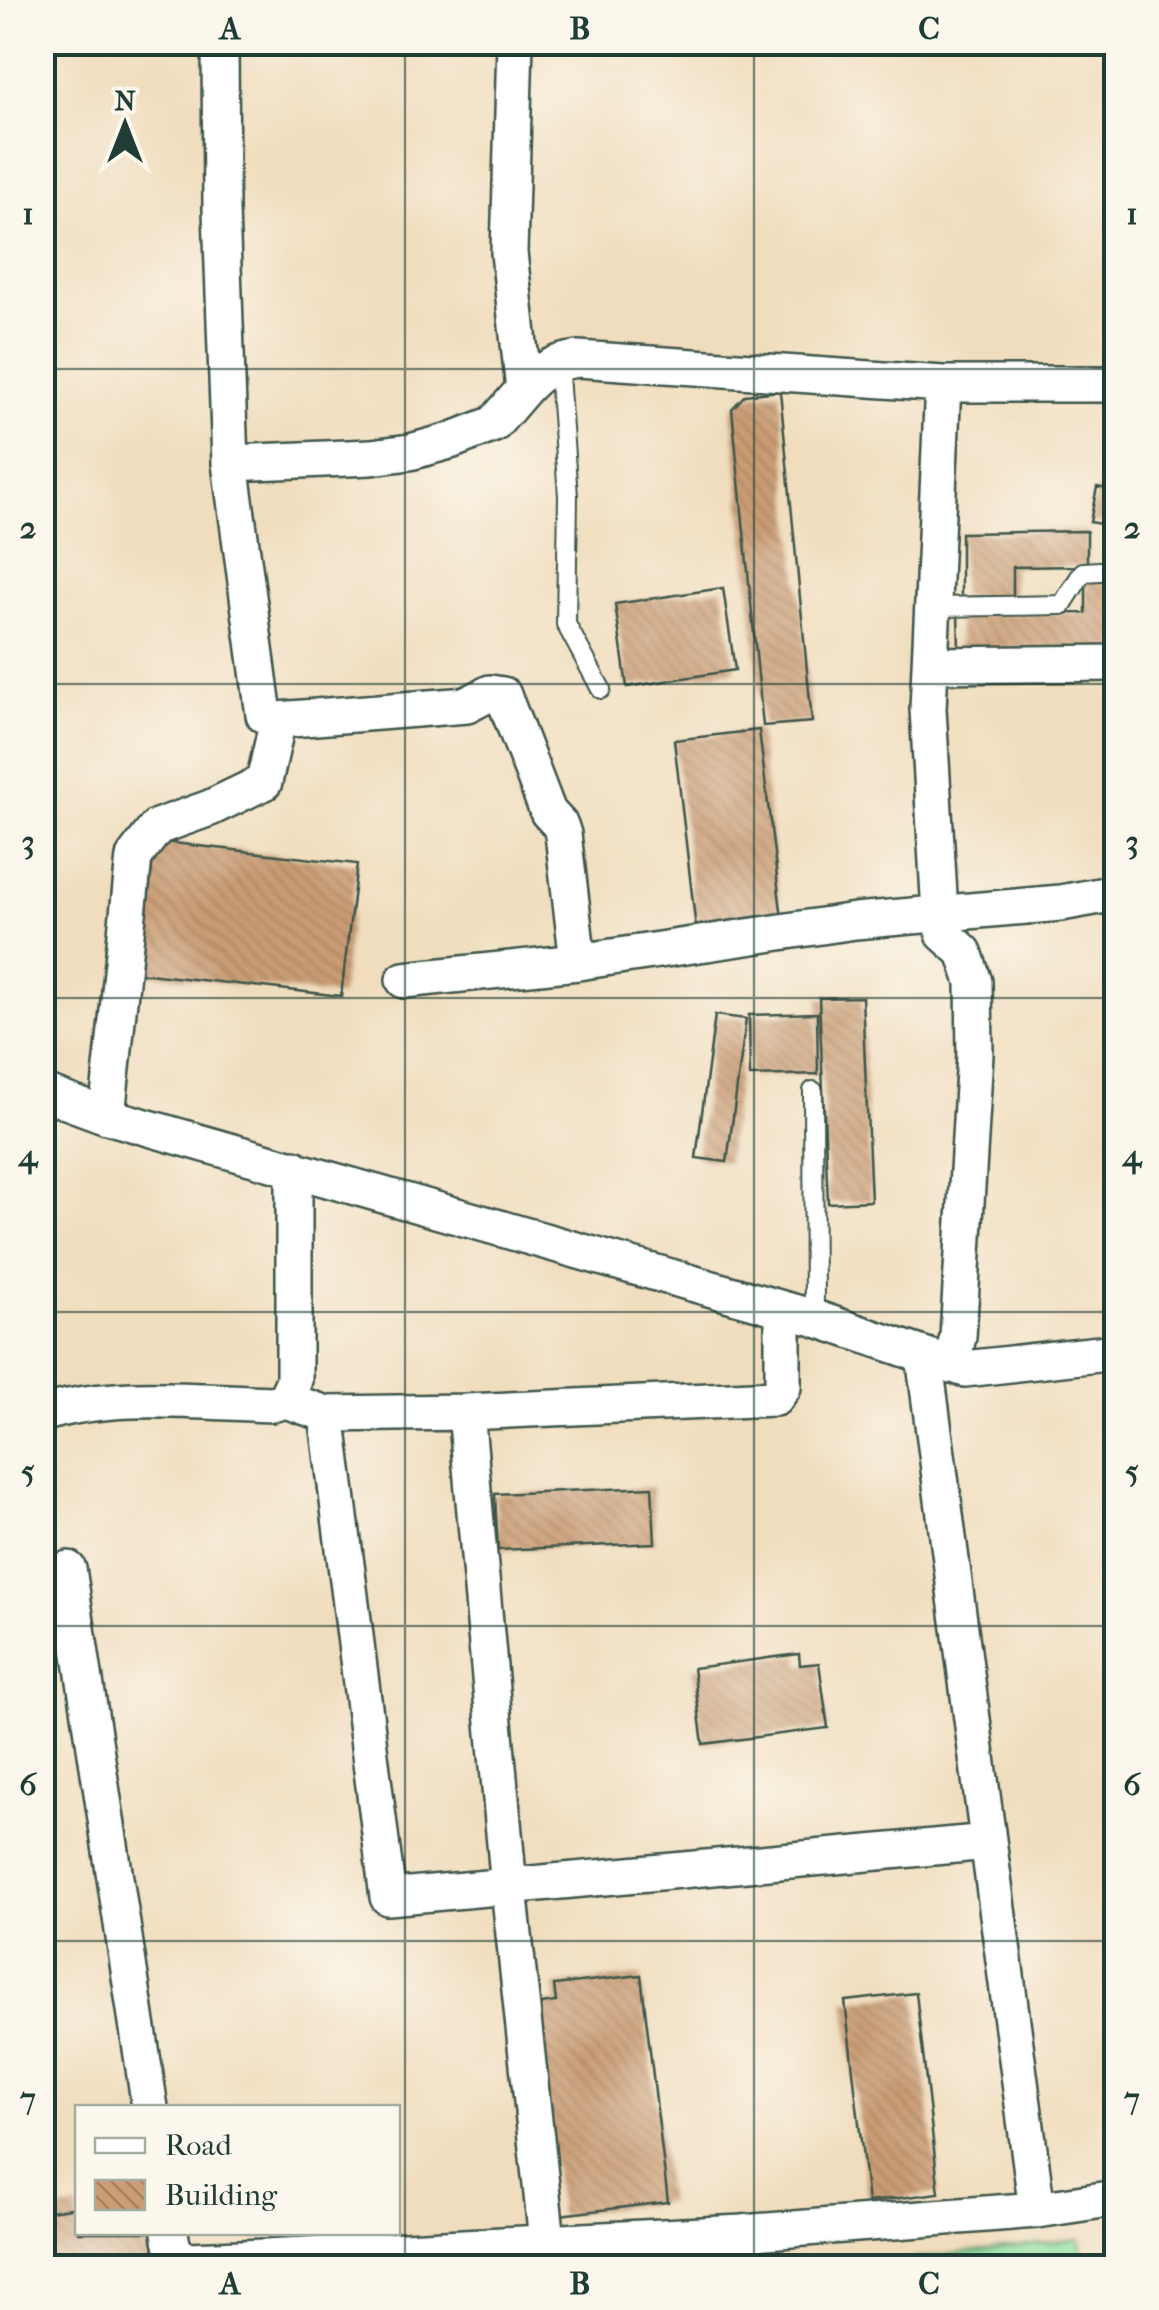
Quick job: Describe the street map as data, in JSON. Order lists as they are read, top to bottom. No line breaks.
{"legend":["Road","Building"],"north":"top","grid":{"columns":["A","B","C"],"rows":["1","2","3","4","5","6","7"]}}
